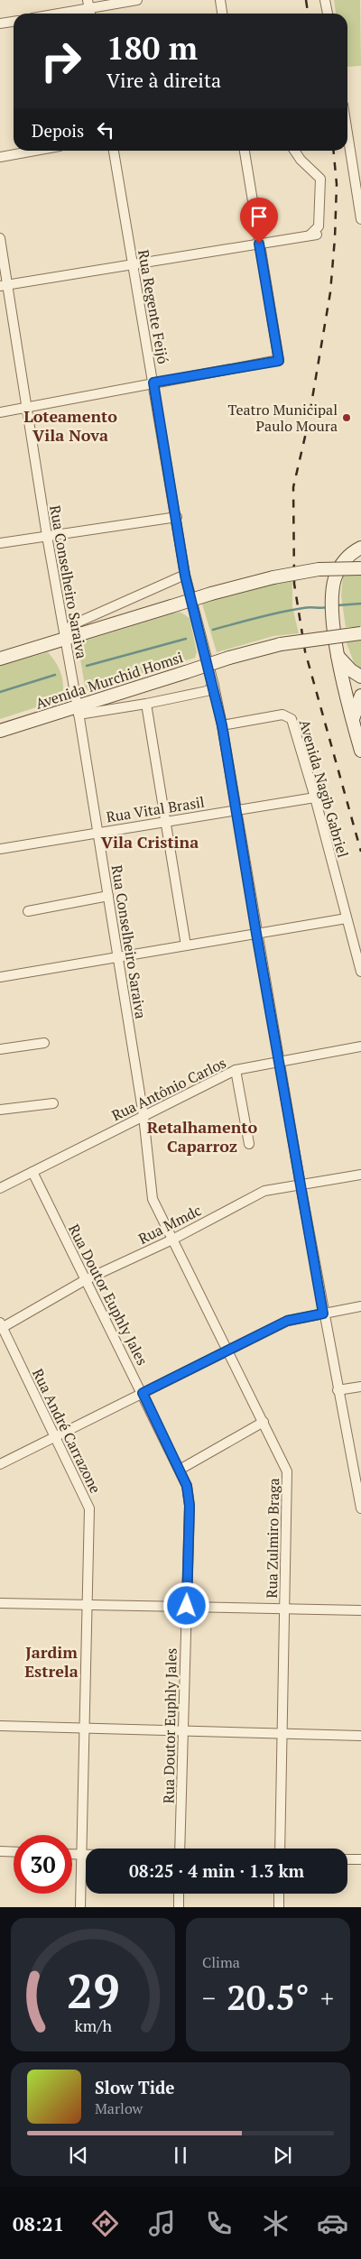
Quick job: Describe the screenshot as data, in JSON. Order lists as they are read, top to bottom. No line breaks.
{"streets":{"main road":["Avenida Murchid Homsi"],"street":["Rua Regente Feijó","Rua Conselheiro Saraiva","Avenida Nagib Gabriel","Rua Vital Brasil","Rua Antônio Carlos","Rua Mmdc","Rua Doutor Euphly Jales","Rua André Carrazone","Rua Zulmiro Braga"]},"crossings":[["Rua Regente Feijó","Avenida Nagib Gabriel"],["Rua Regente Feijó","Rua Vital Brasil"],["Rua Regente Feijó","Rua Antônio Carlos"],["Rua Regente Feijó","Rua Mmdc"],["Rua Conselheiro Saraiva","Avenida Murchid Homsi"],["Rua Conselheiro Saraiva","Rua Vital Brasil"],["Rua Conselheiro Saraiva","Rua Antônio Carlos"],["Rua Conselheiro Saraiva","Rua Zulmiro Braga"],["Avenida Nagib Gabriel","Rua Vital Brasil"],["Rua Antônio Carlos","Rua Doutor Euphly Jales"],["Rua Antônio Carlos","Rua Zulmiro Braga"],["Rua Mmdc","Rua Doutor Euphly Jales"],["Rua Mmdc","Rua André Carrazone"],["Rua Mmdc","Rua Zulmiro Braga"]],"districts":["Loteamento Vila Nova","Vila Cristina","Retalhamento Caparroz","Jardim Estrela"],"places":["Teatro Municipal Paulo Moura"],"page":{"turn":["180 m","Vire à direita"],"then":"Depois","limit":"30","trip":"08:25 · 4 min · 1.3 km","tile":"Clima","heat":["−","20.5°","+"],"song":["Slow Tide","Marlow"],"tabs":"08:21","gauge":["29","km/h"]}}
